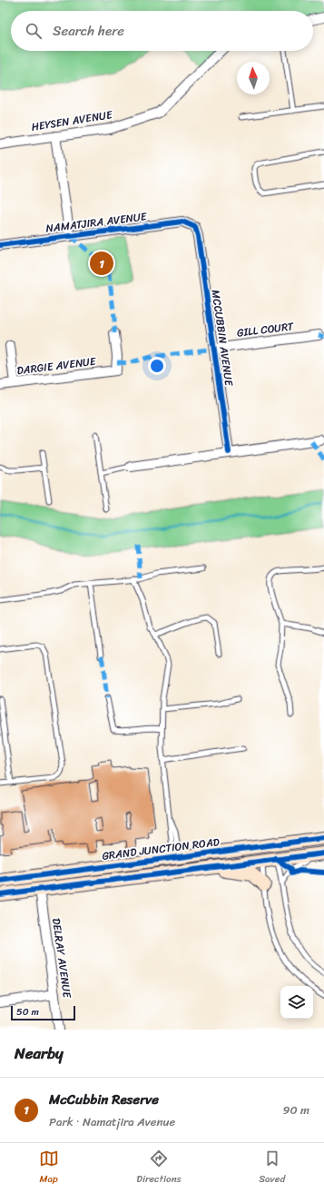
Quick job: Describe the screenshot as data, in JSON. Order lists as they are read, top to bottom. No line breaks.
{"streets":{"main road":["GRAND JUNCTION ROAD"],"street":["HEYSEN AVENUE","NAMATJIRA AVENUE","GILL COURT","MCCUBBIN AVENUE","DARGIE AVENUE","DELRAY AVENUE"]},"crossings":[["NAMATJIRA AVENUE","MCCUBBIN AVENUE"],["GILL COURT","MCCUBBIN AVENUE"]],"scale_bar":"50 m","north":"top","page":{"search":"Search here","pins":"1","scale":"50 m","heading":"Nearby","list":[{"mark":"1","name":"McCubbin Reserve","note":"Park · Namatjira Avenue","value":"90 m"}],"nav":["Map","Directions","Saved"]}}
